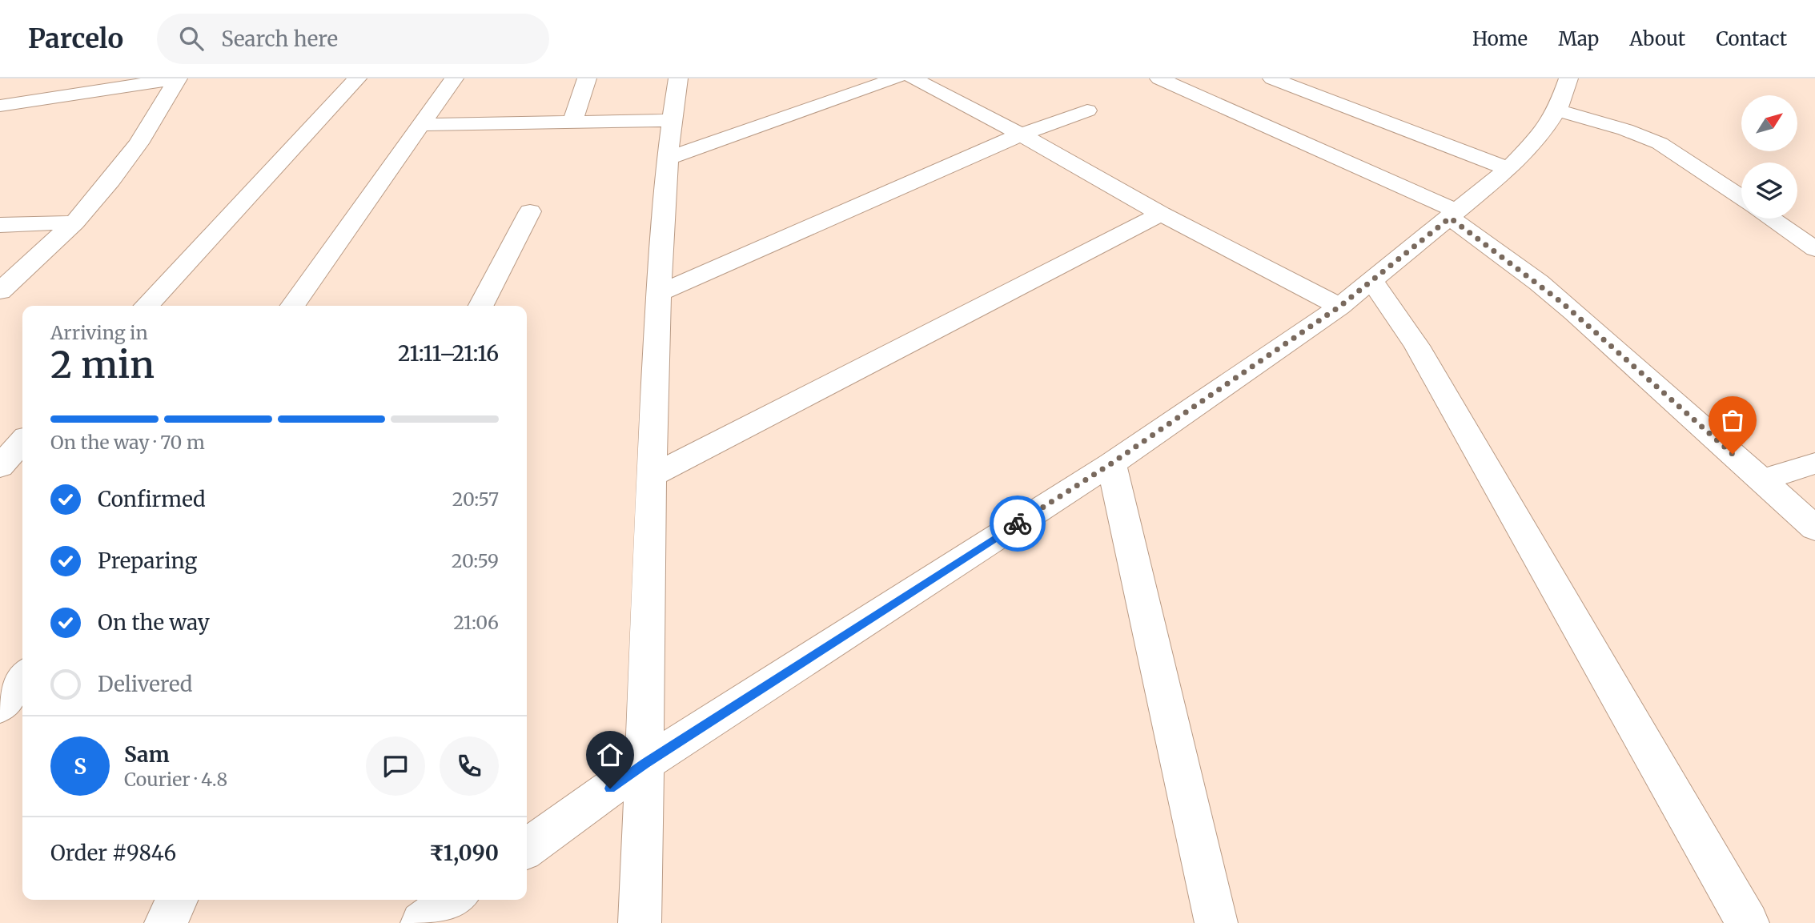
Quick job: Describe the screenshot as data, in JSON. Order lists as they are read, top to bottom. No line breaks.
{"north":"top right","page":{"header":"Parcelo","search":"Search here","nav":["Home","Map","About","Contact"],"heading":["2 min","Arriving in","21:11–21:16"],"panel":["Sam","Courier · 4.8","Order #9846","₹1,090"],"bar":"On the way · 70 m","list":[["Confirmed","20:57"],["Preparing","20:59"],["On the way","21:06"],"Delivered"],"round":"S"}}
